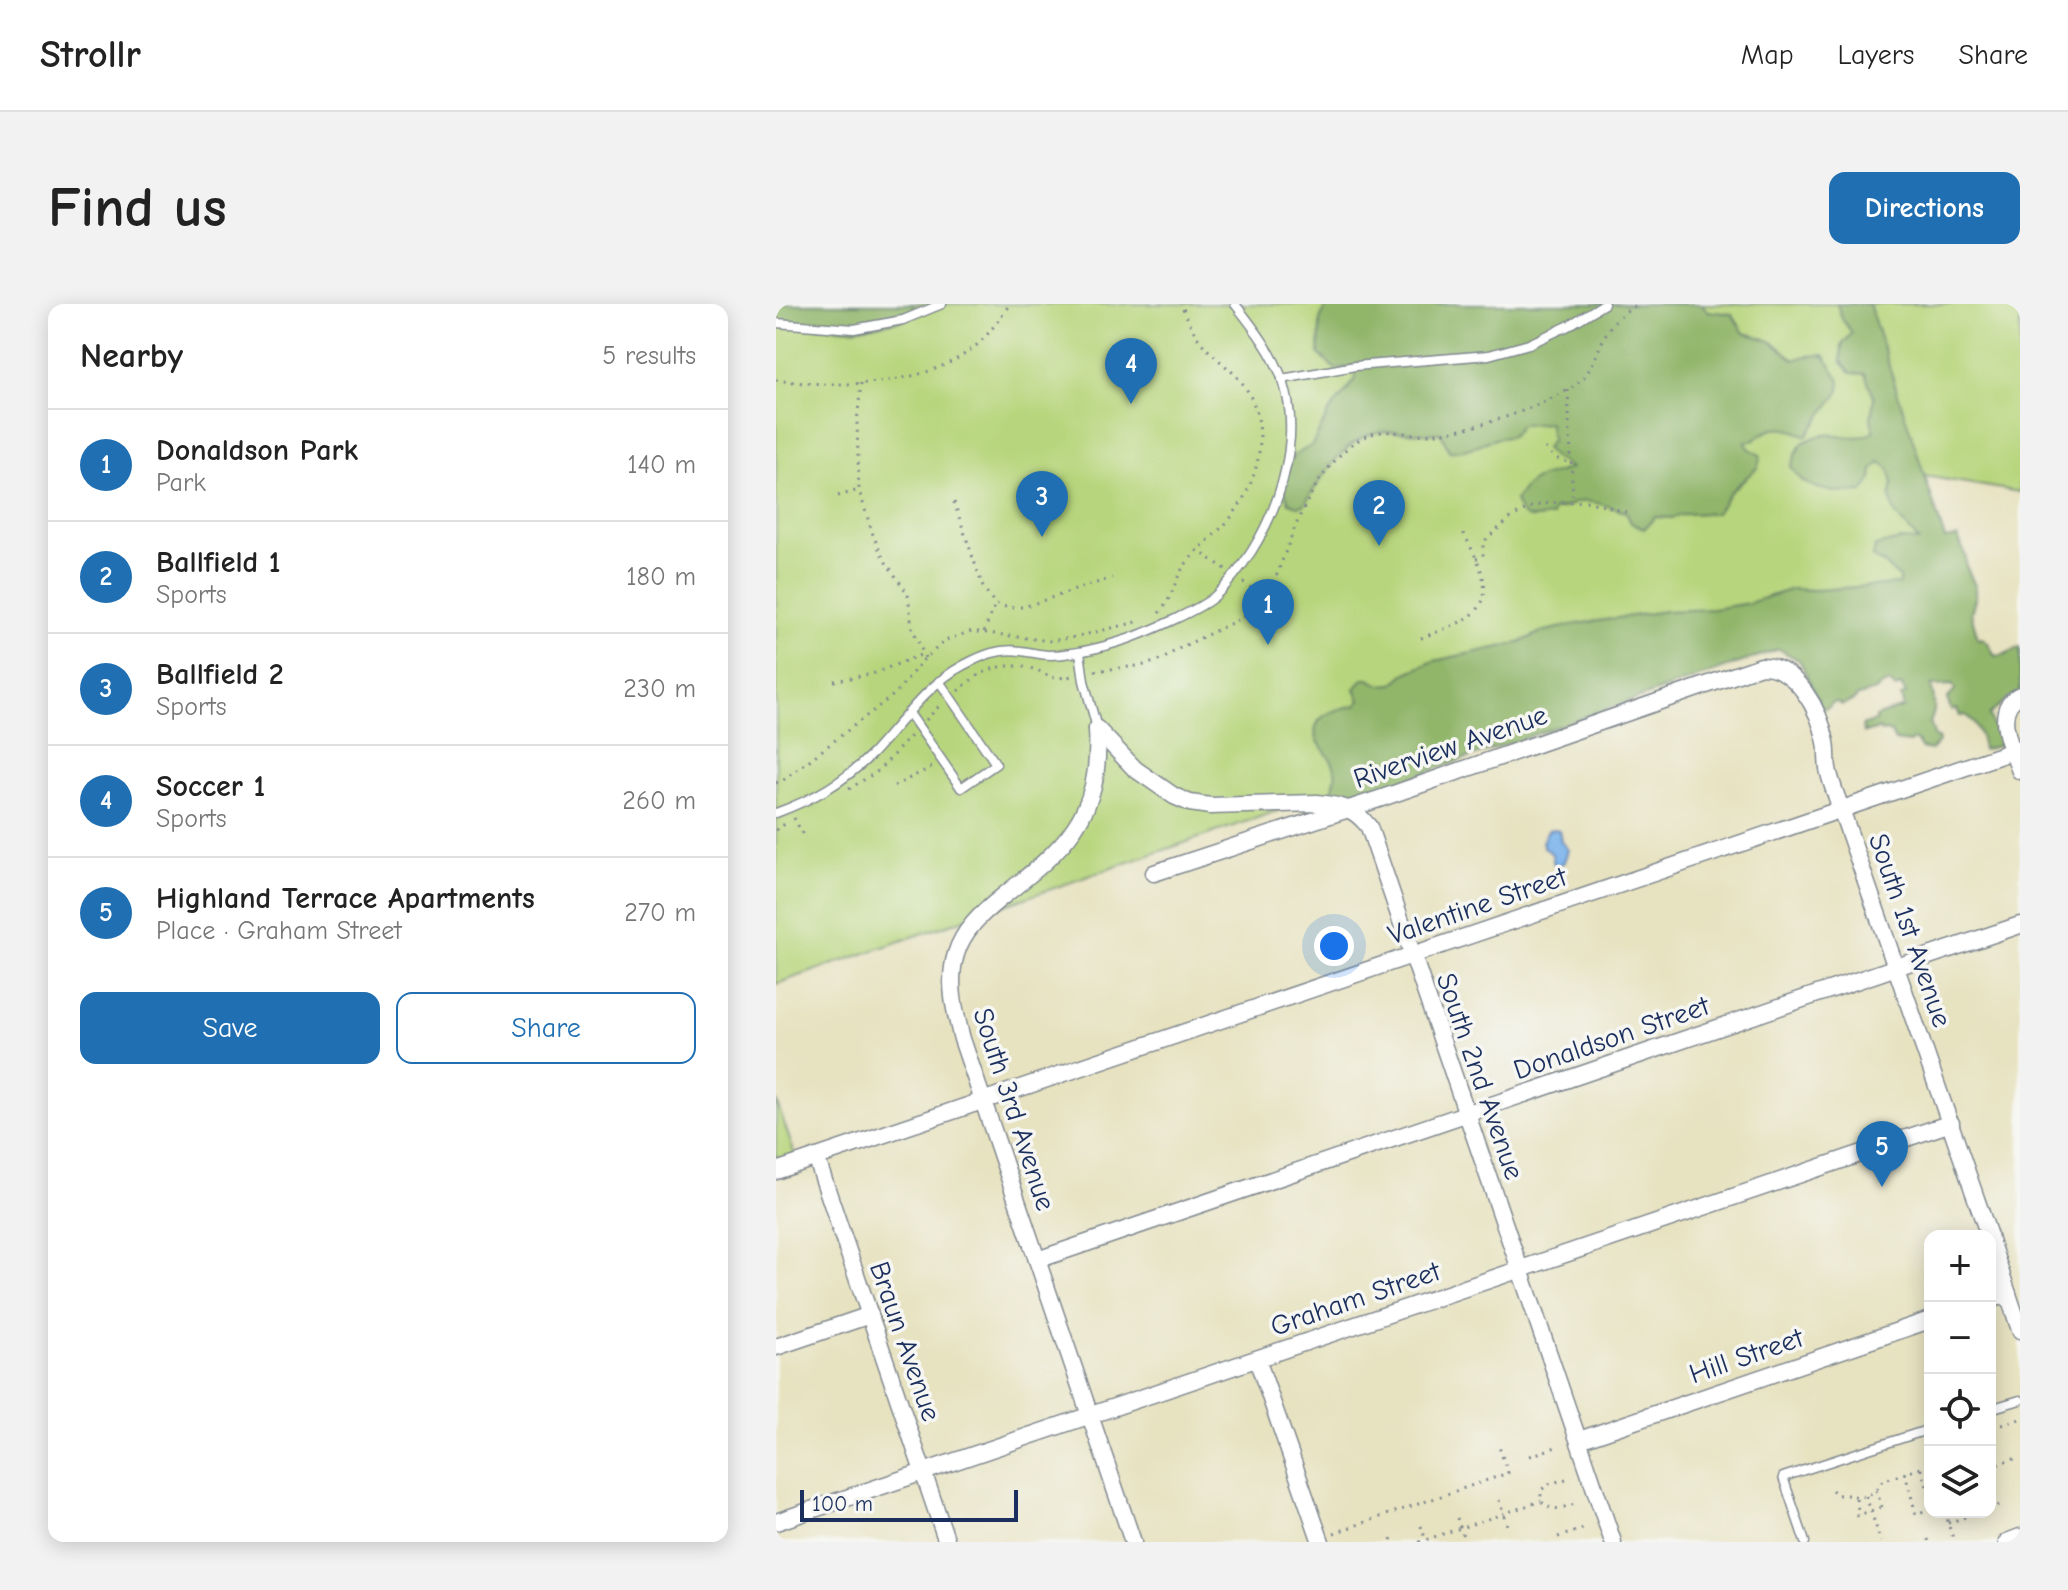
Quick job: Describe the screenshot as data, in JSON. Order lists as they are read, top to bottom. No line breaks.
{"streets":{"street":["Riverview Avenue","Valentine Street","South 1st Avenue","Donaldson Street","South 2nd Avenue","South 3rd Avenue","Graham Street","Braun Avenue","Hill Street"]},"crossings":[["Riverview Avenue","South 1st Avenue"],["Riverview Avenue","South 2nd Avenue"],["Valentine Street","South 1st Avenue"],["Valentine Street","South 2nd Avenue"],["Valentine Street","South 3rd Avenue"],["Valentine Street","Braun Avenue"],["South 1st Avenue","Donaldson Street"],["South 1st Avenue","Graham Street"],["Donaldson Street","South 2nd Avenue"],["Donaldson Street","South 3rd Avenue"],["South 2nd Avenue","Graham Street"],["South 2nd Avenue","Hill Street"],["South 3rd Avenue","Graham Street"],["Graham Street","Braun Avenue"]],"scale_bar":"100 m","page":{"header":"Strollr","nav":["Map","Layers","Share"],"buttons":["Directions",["Save","Share"]],"title":"Find us","heading":["Nearby","5 results"],"pins":["4","3","2","1","5"],"list":[{"mark":"1","name":"Donaldson Park","note":"Park","value":"140 m"},{"mark":"2","name":"Ballfield 1","note":"Sports","value":"180 m"},{"mark":"3","name":"Ballfield 2","note":"Sports","value":"230 m"},{"mark":"4","name":"Soccer 1","note":"Sports","value":"260 m"},{"mark":"5","name":"Highland Terrace Apartments","note":"Place · Graham Street","value":"270 m"}],"map_buttons":["+","−"],"scale":"100 m"}}
